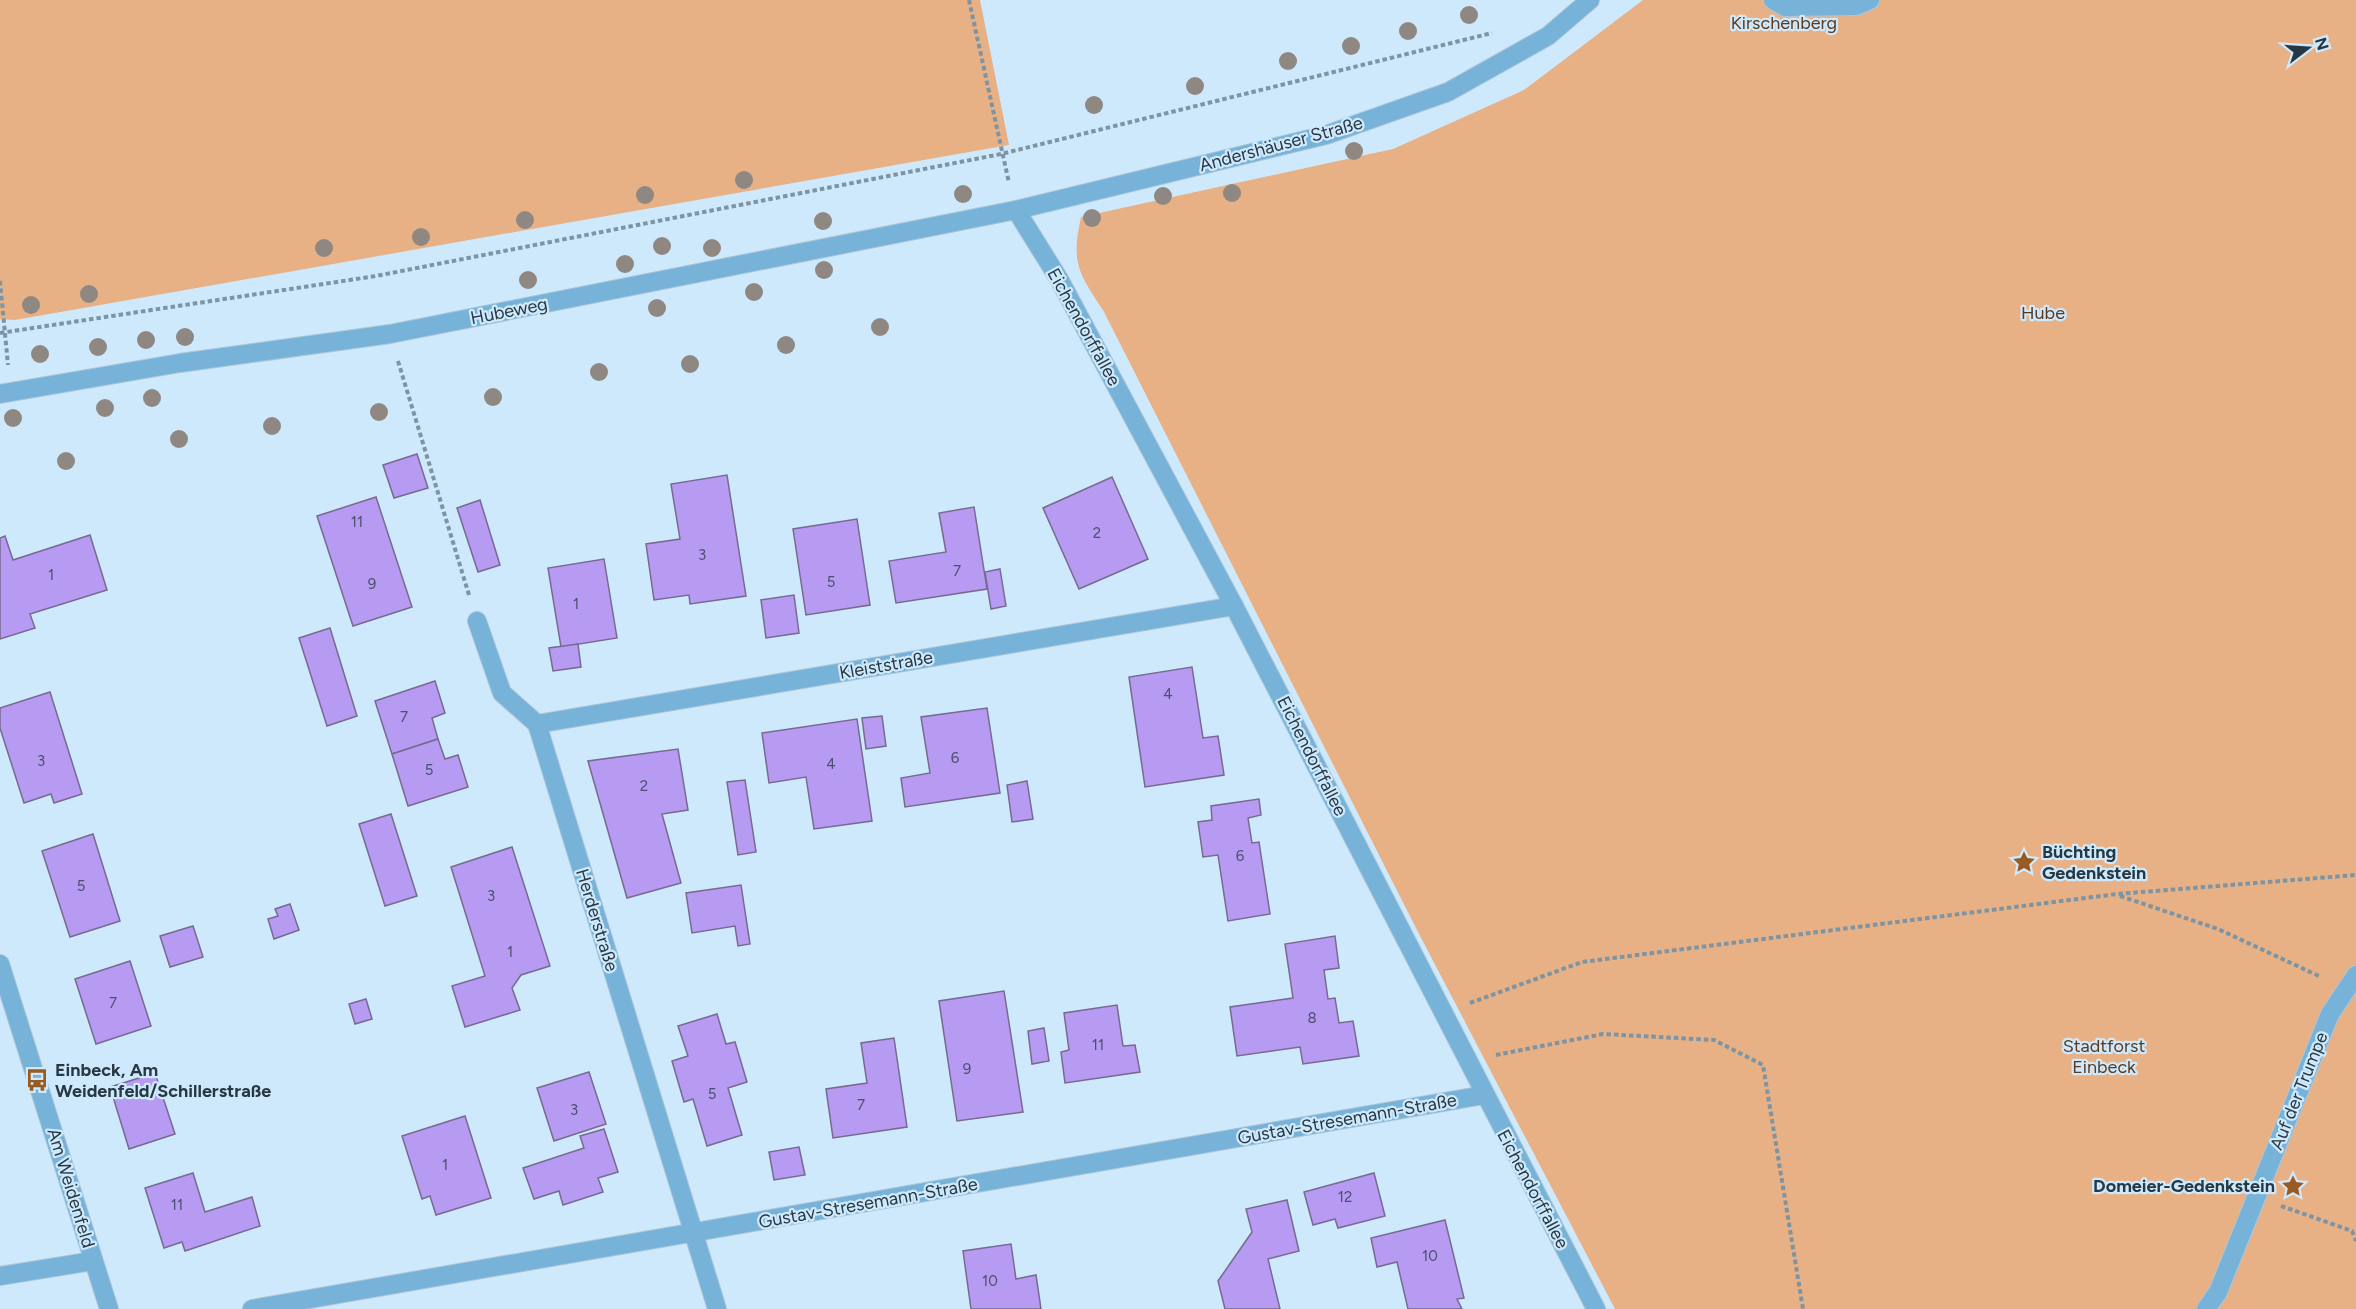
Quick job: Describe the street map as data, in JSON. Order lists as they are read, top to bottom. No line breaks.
{"streets":{"street":["Andershäuser Straße","Hubeweg","Eichendorffallee","Kleiststraße","Herderstraße","Auf der Trumpe","Gustav-Stresemann-Straße","Am Weidenfeld"]},"crossings":[["Andershäuser Straße","Hubeweg"],["Andershäuser Straße","Eichendorffallee"],["Hubeweg","Eichendorffallee"],["Eichendorffallee","Kleiststraße"],["Eichendorffallee","Gustav-Stresemann-Straße"],["Kleiststraße","Herderstraße"],["Herderstraße","Gustav-Stresemann-Straße"]],"parks":["Kirschenberg","Hube","Stadtforst Einbeck"],"places":{"place":["Büchting Gedenkstein","Domeier-Gedenkstein"],"bus stop":["Einbeck, Am Weidenfeld/Schillerstraße"]},"house_numbers":["11","2","3","7","1","5","9","1","4","7","6","3","4","5","2","6","5","3","1","7","8","11","9","5","7","3","1","12","11","10","10"],"north":"right"}
